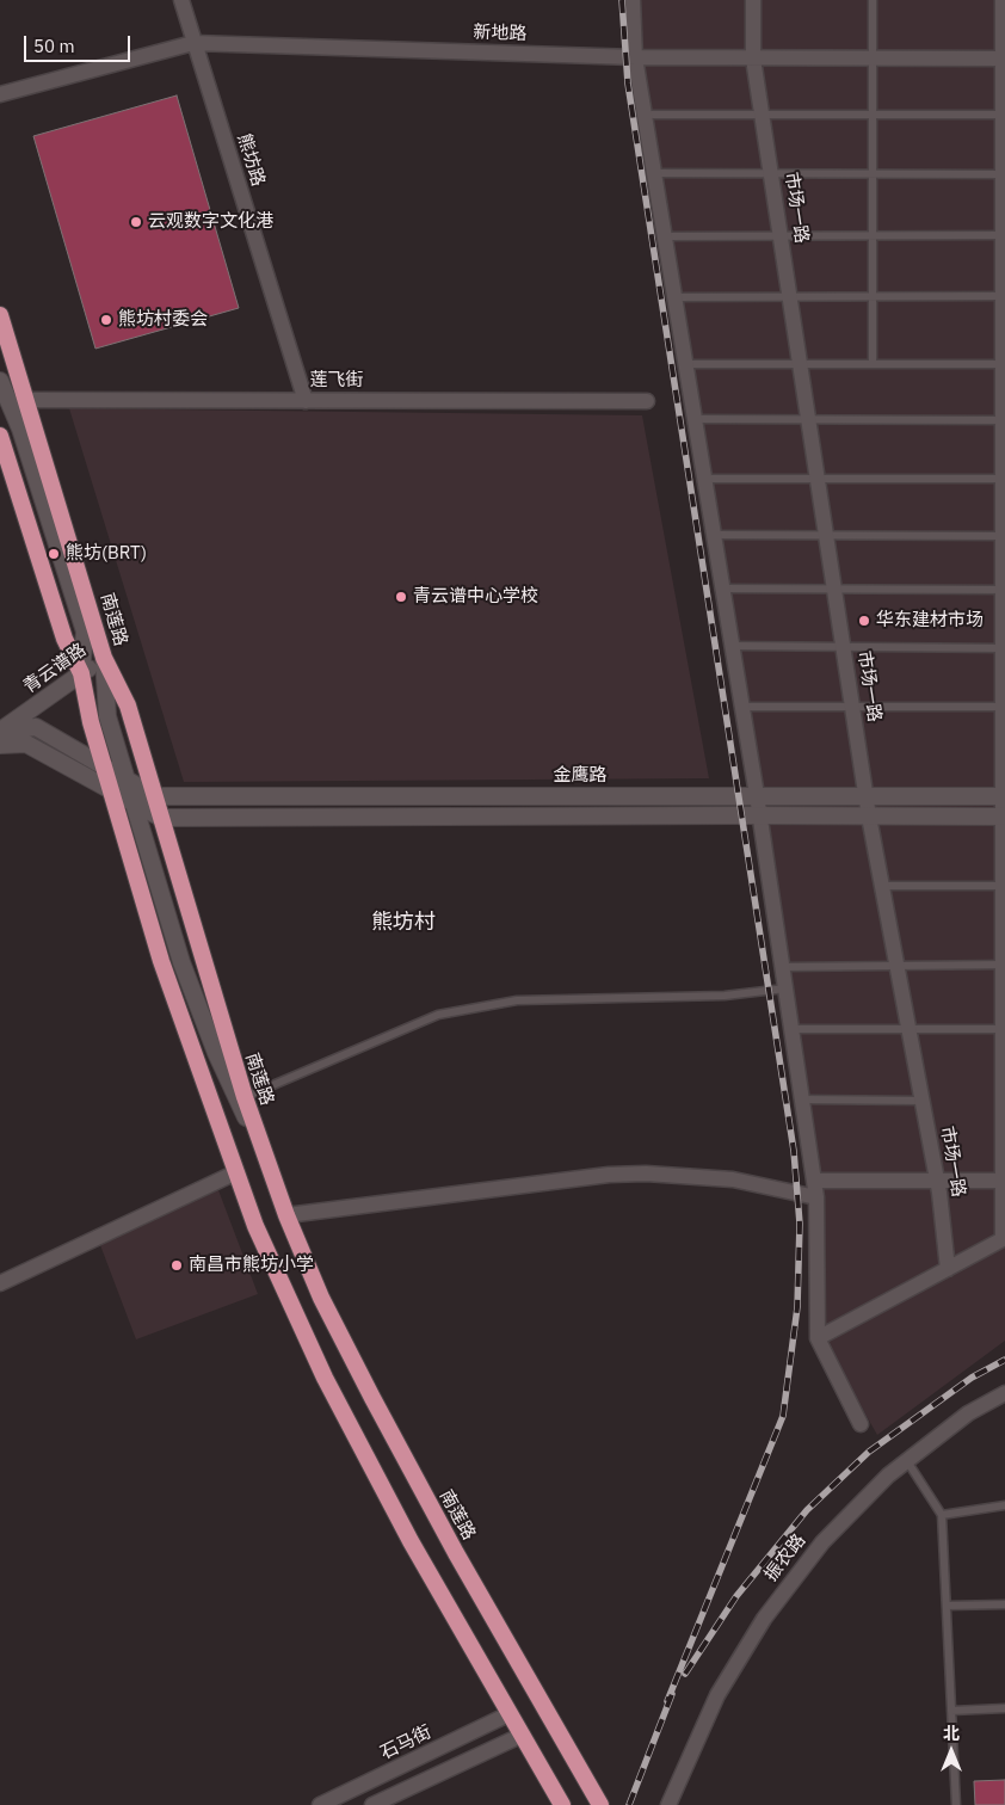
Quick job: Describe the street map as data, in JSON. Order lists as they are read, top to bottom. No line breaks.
{"streets":{"highway":["南莲路"],"street":["新地路","熊坊路","市场一路","莲飞街","青云谱路","金鹰路","振农路","石马街"]},"crossings":[["新地路","熊坊路"],["新地路","市场一路"],["熊坊路","莲飞街"],["市场一路","金鹰路"],["莲飞街","南莲路"],["南莲路","青云谱路"],["南莲路","金鹰路"]],"districts":["熊坊村"],"places":["云观数字文化港","熊坊村委会","熊坊(BRT)","青云谱中心学校","华东建材市场","南昌市熊坊小学"],"scale_bar":"50 m","north":"top"}
